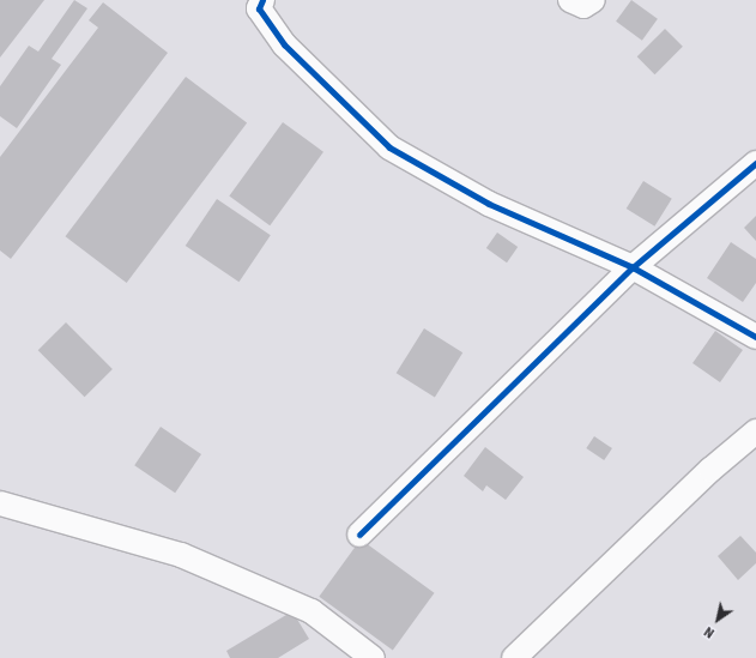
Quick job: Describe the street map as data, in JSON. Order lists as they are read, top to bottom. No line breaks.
{"north":"bottom left"}
